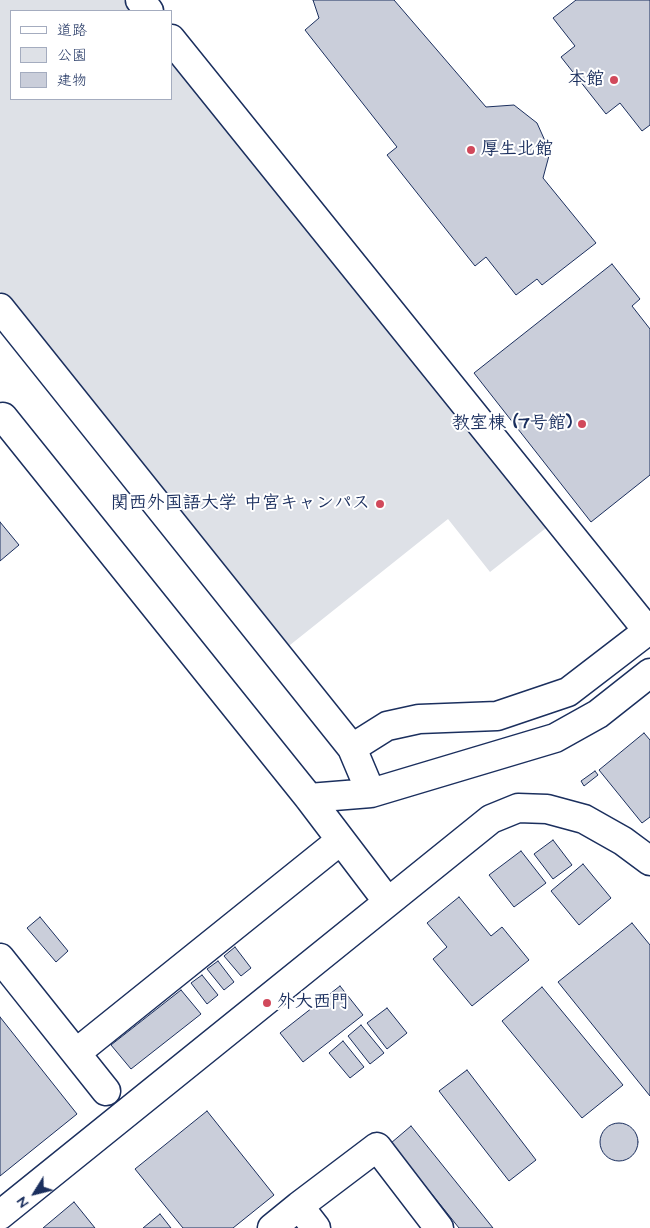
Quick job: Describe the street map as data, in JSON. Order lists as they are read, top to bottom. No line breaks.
{"places":["本館","厚生北館","教室棟 (7号館)","関西外国語大学 中宮キャンパス","外大西門"],"legend":["道路","公園","建物"],"north":"bottom left"}
